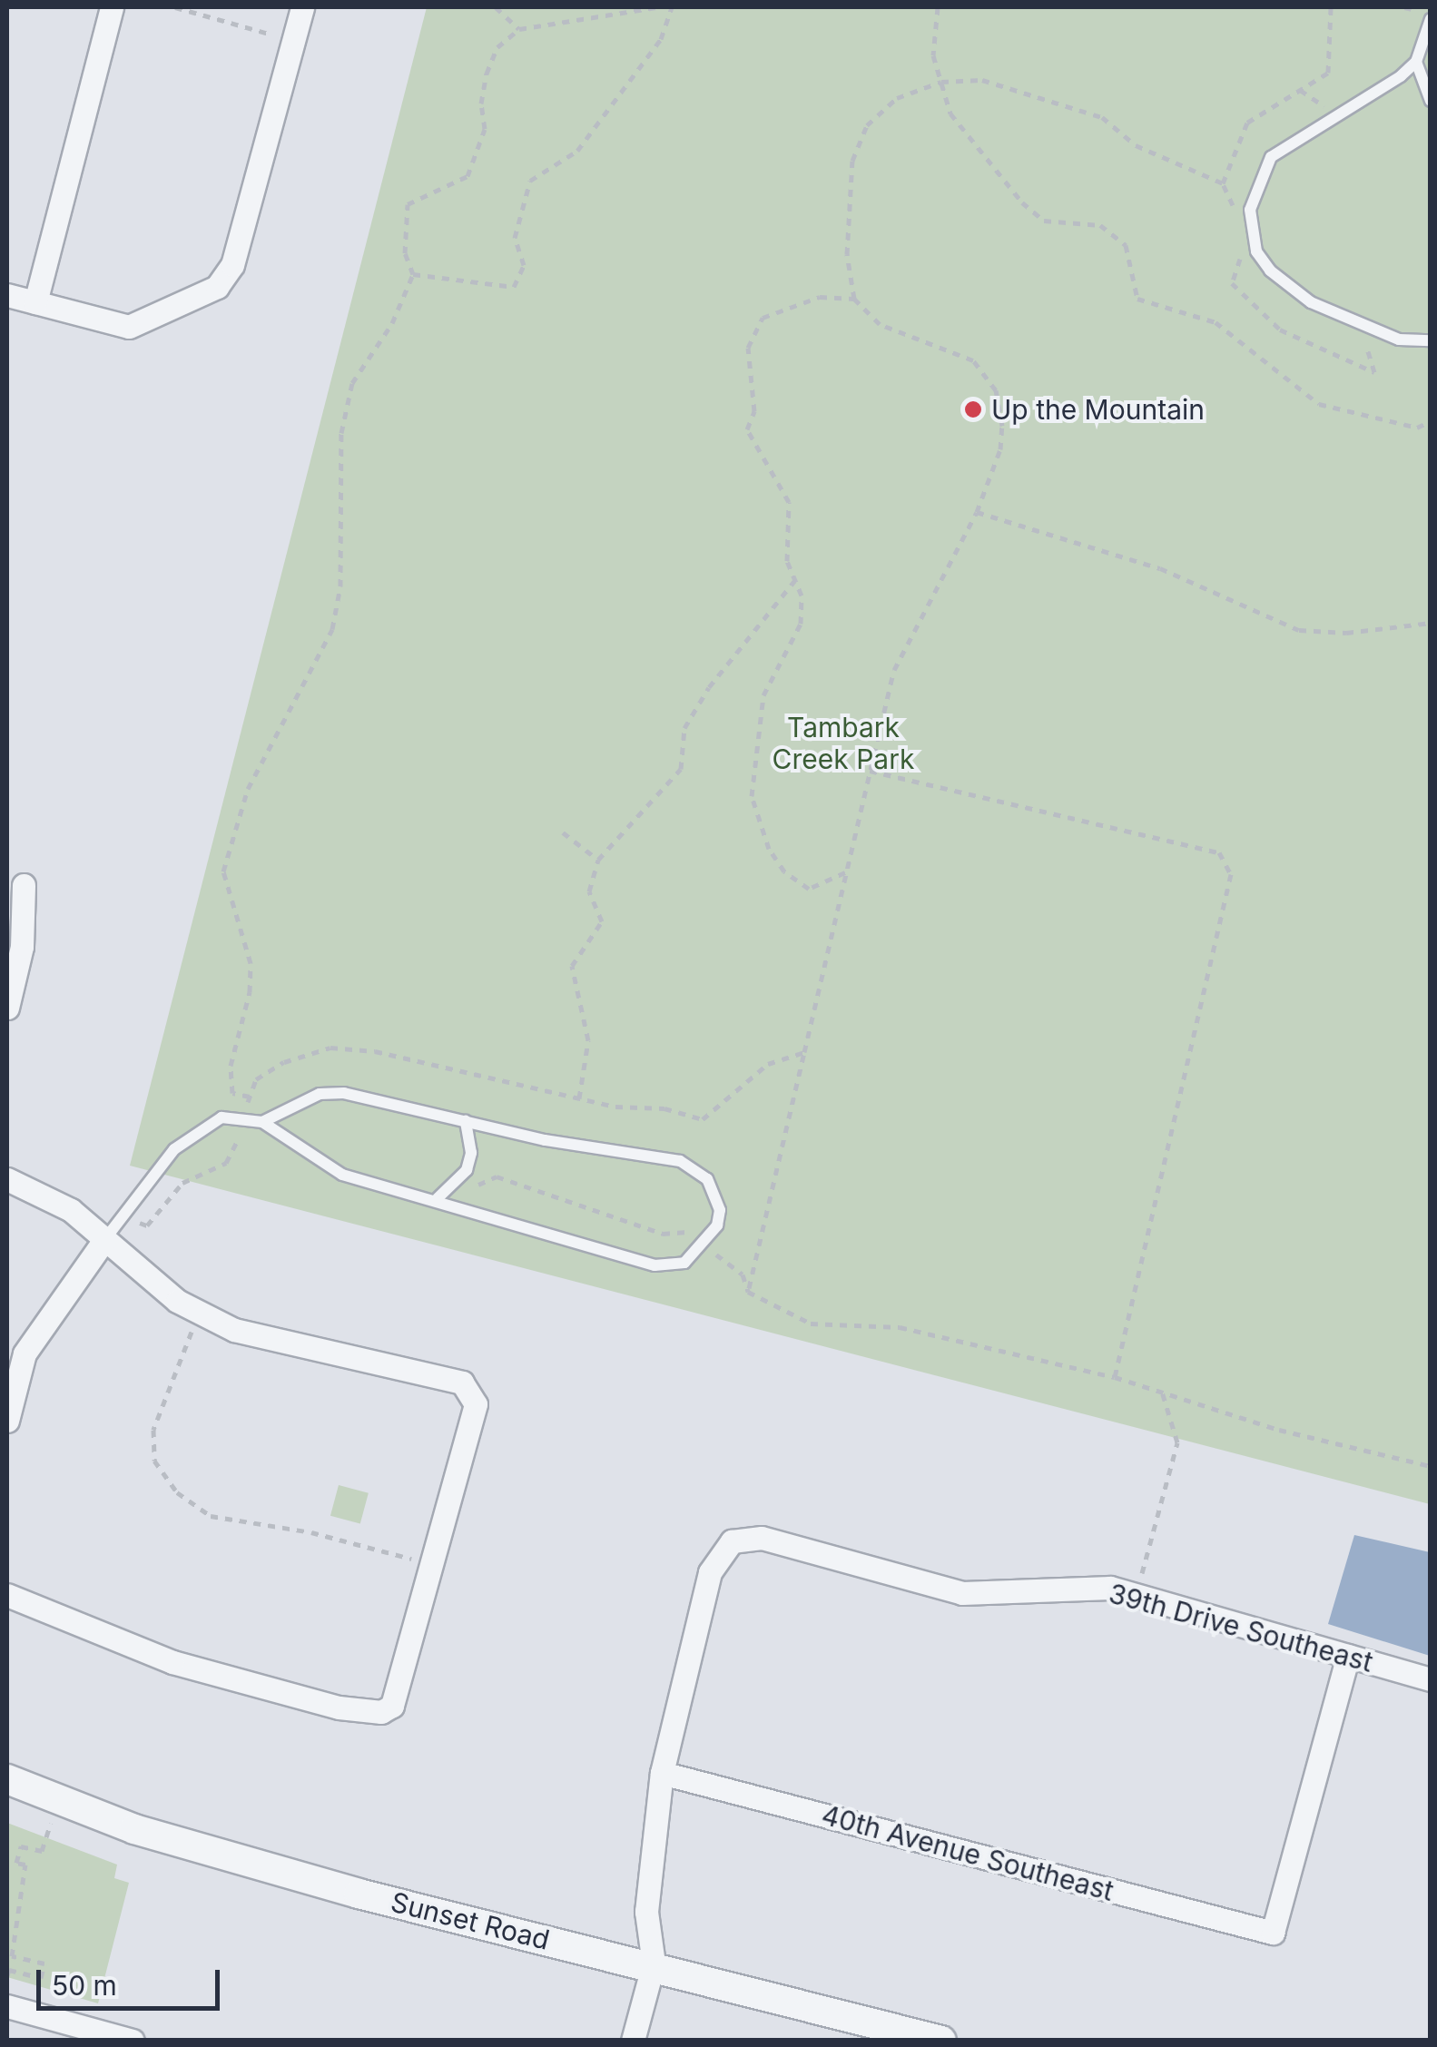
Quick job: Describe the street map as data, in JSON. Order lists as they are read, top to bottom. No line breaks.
{"streets":{"street":["39th Drive Southeast","40th Avenue Southeast","Sunset Road"]},"crossings":[["39th Drive Southeast","40th Avenue Southeast"]],"parks":["Tambark Creek Park"],"places":["Up the Mountain"],"scale_bar":"50 m"}
